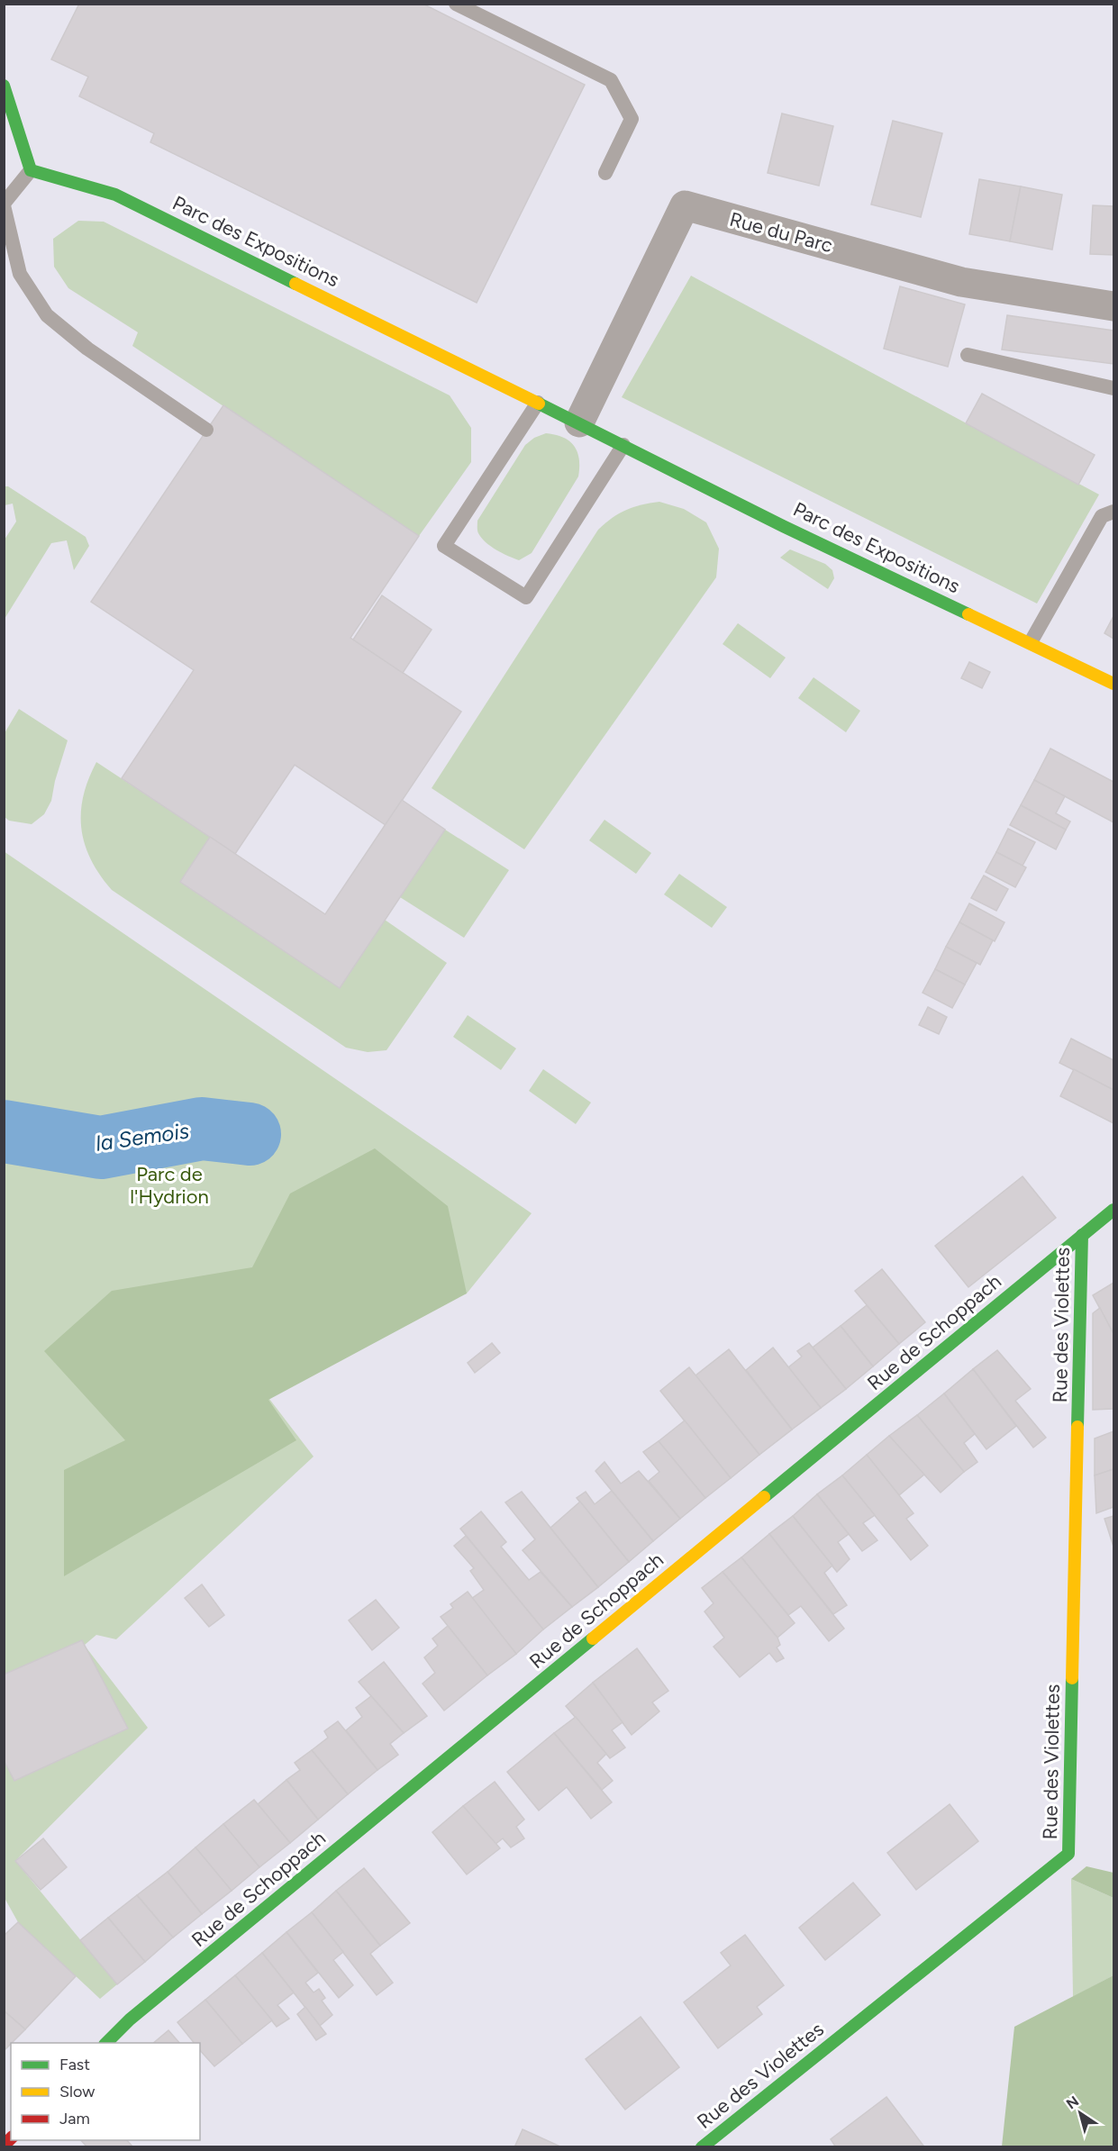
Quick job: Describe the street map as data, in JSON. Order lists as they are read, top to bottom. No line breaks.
{"streets":{"street":["Rue du Parc","Parc des Expositions","Rue des Violettes","Rue de Schoppach"]},"crossings":[["Rue du Parc","Parc des Expositions"],["Rue des Violettes","Rue de Schoppach"]],"water":["la Semois"],"parks":["Parc de l'Hydrion"],"legend":["Fast","Slow","Jam"],"north":"top left"}
